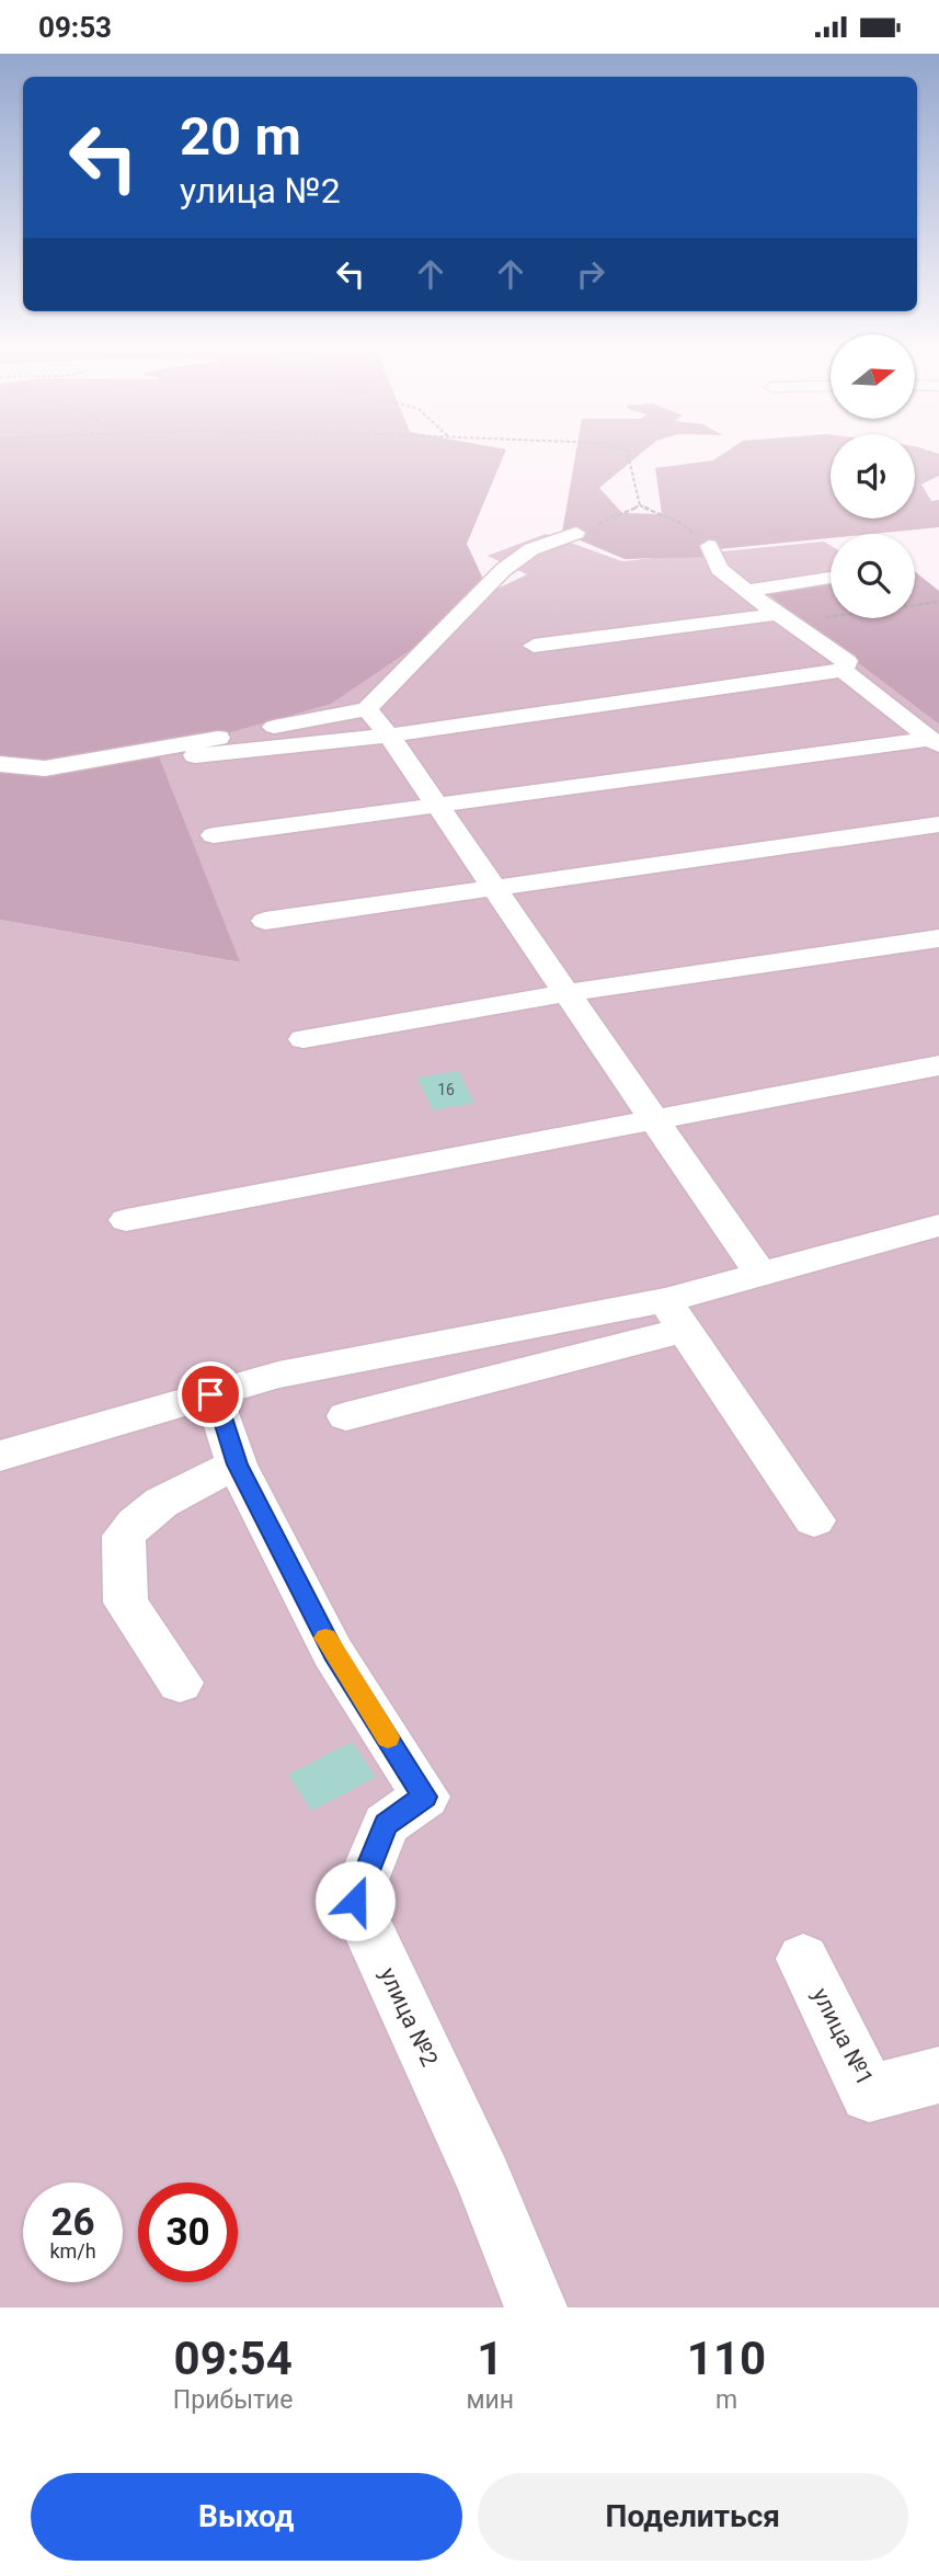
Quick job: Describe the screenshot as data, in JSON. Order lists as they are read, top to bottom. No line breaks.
{"streets":{"street":["улица №2","улица №1"]},"house_numbers":["16"],"north":"right","page":{"status":"09:53","turn":["20 m","улица №2"],"speed":"26 km/h","limit":"30","eta":["09:54","Прибытие","1","мин","110","m"],"buttons":["Выход","Поделиться"]}}
